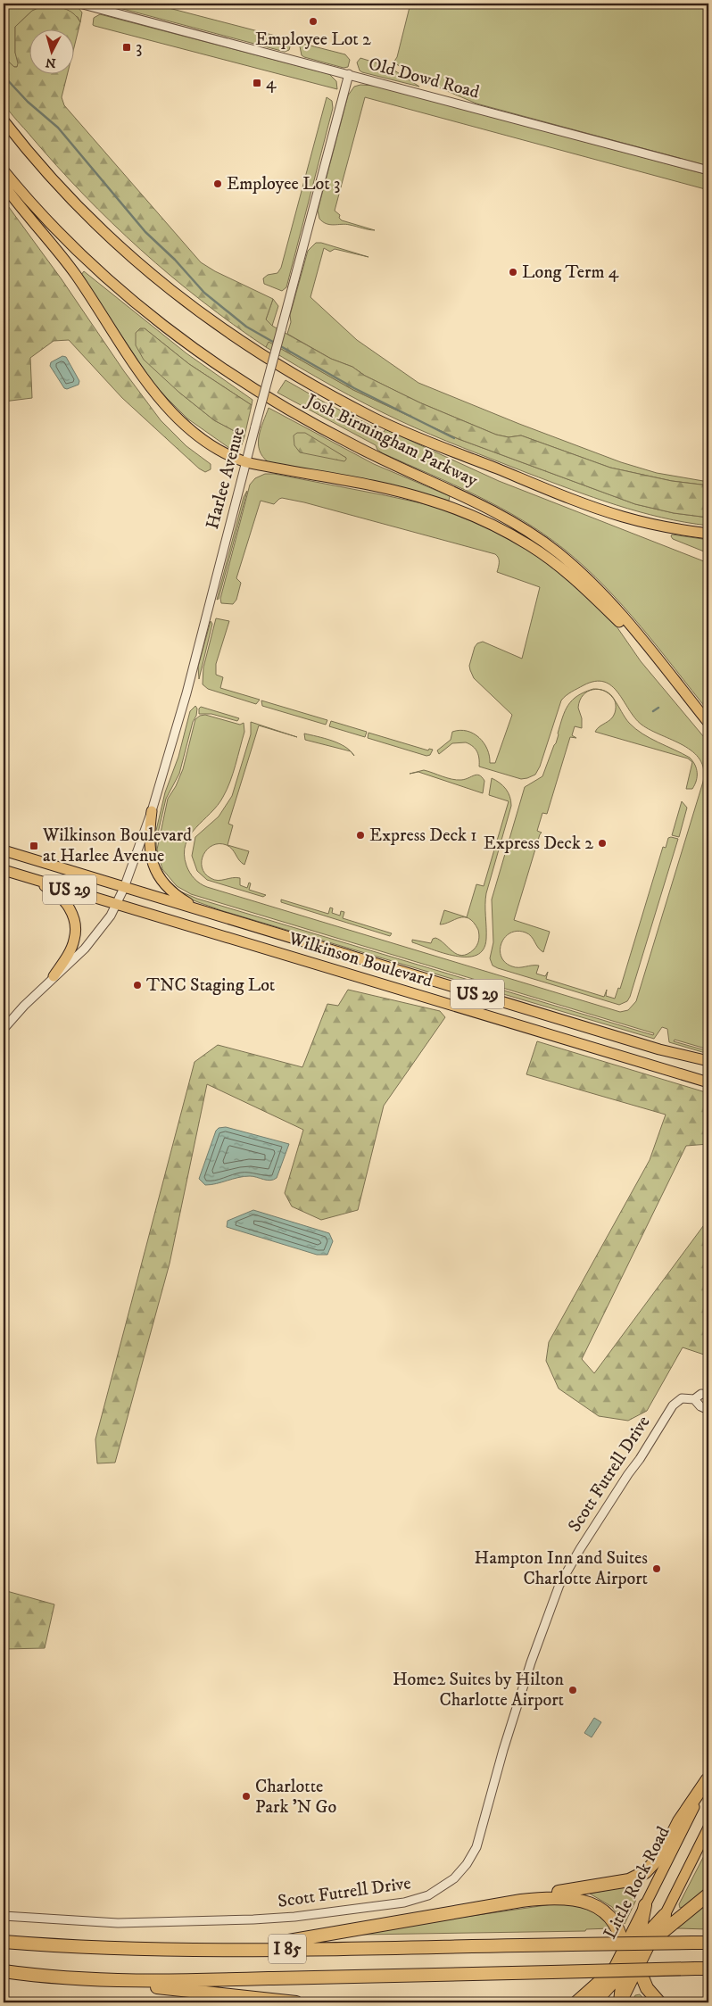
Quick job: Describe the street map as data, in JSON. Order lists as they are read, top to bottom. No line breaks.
{"streets":{"highway":["I 85"],"main road":["Josh Birmingham Parkway","US 29","Wilkinson Boulevard","Little Rock Road"],"street":["Old Dowd Road","Harlee Avenue","Scott Futrell Drive"]},"crossings":[["Old Dowd Road","Harlee Avenue"],["Harlee Avenue","Wilkinson Boulevard"]],"places":{"other":["Employee Lot 2","Employee Lot 3","Long Term 4","Express Deck 1","Express Deck 2","TNC Staging Lot","Hampton Inn and Suites Charlotte Airport","Home2 Suites by Hilton Charlotte Airport","Charlotte Park 'N Go"],"transit":["3","4","Wilkinson Boulevard at Harlee Avenue"]},"north":"bottom"}
